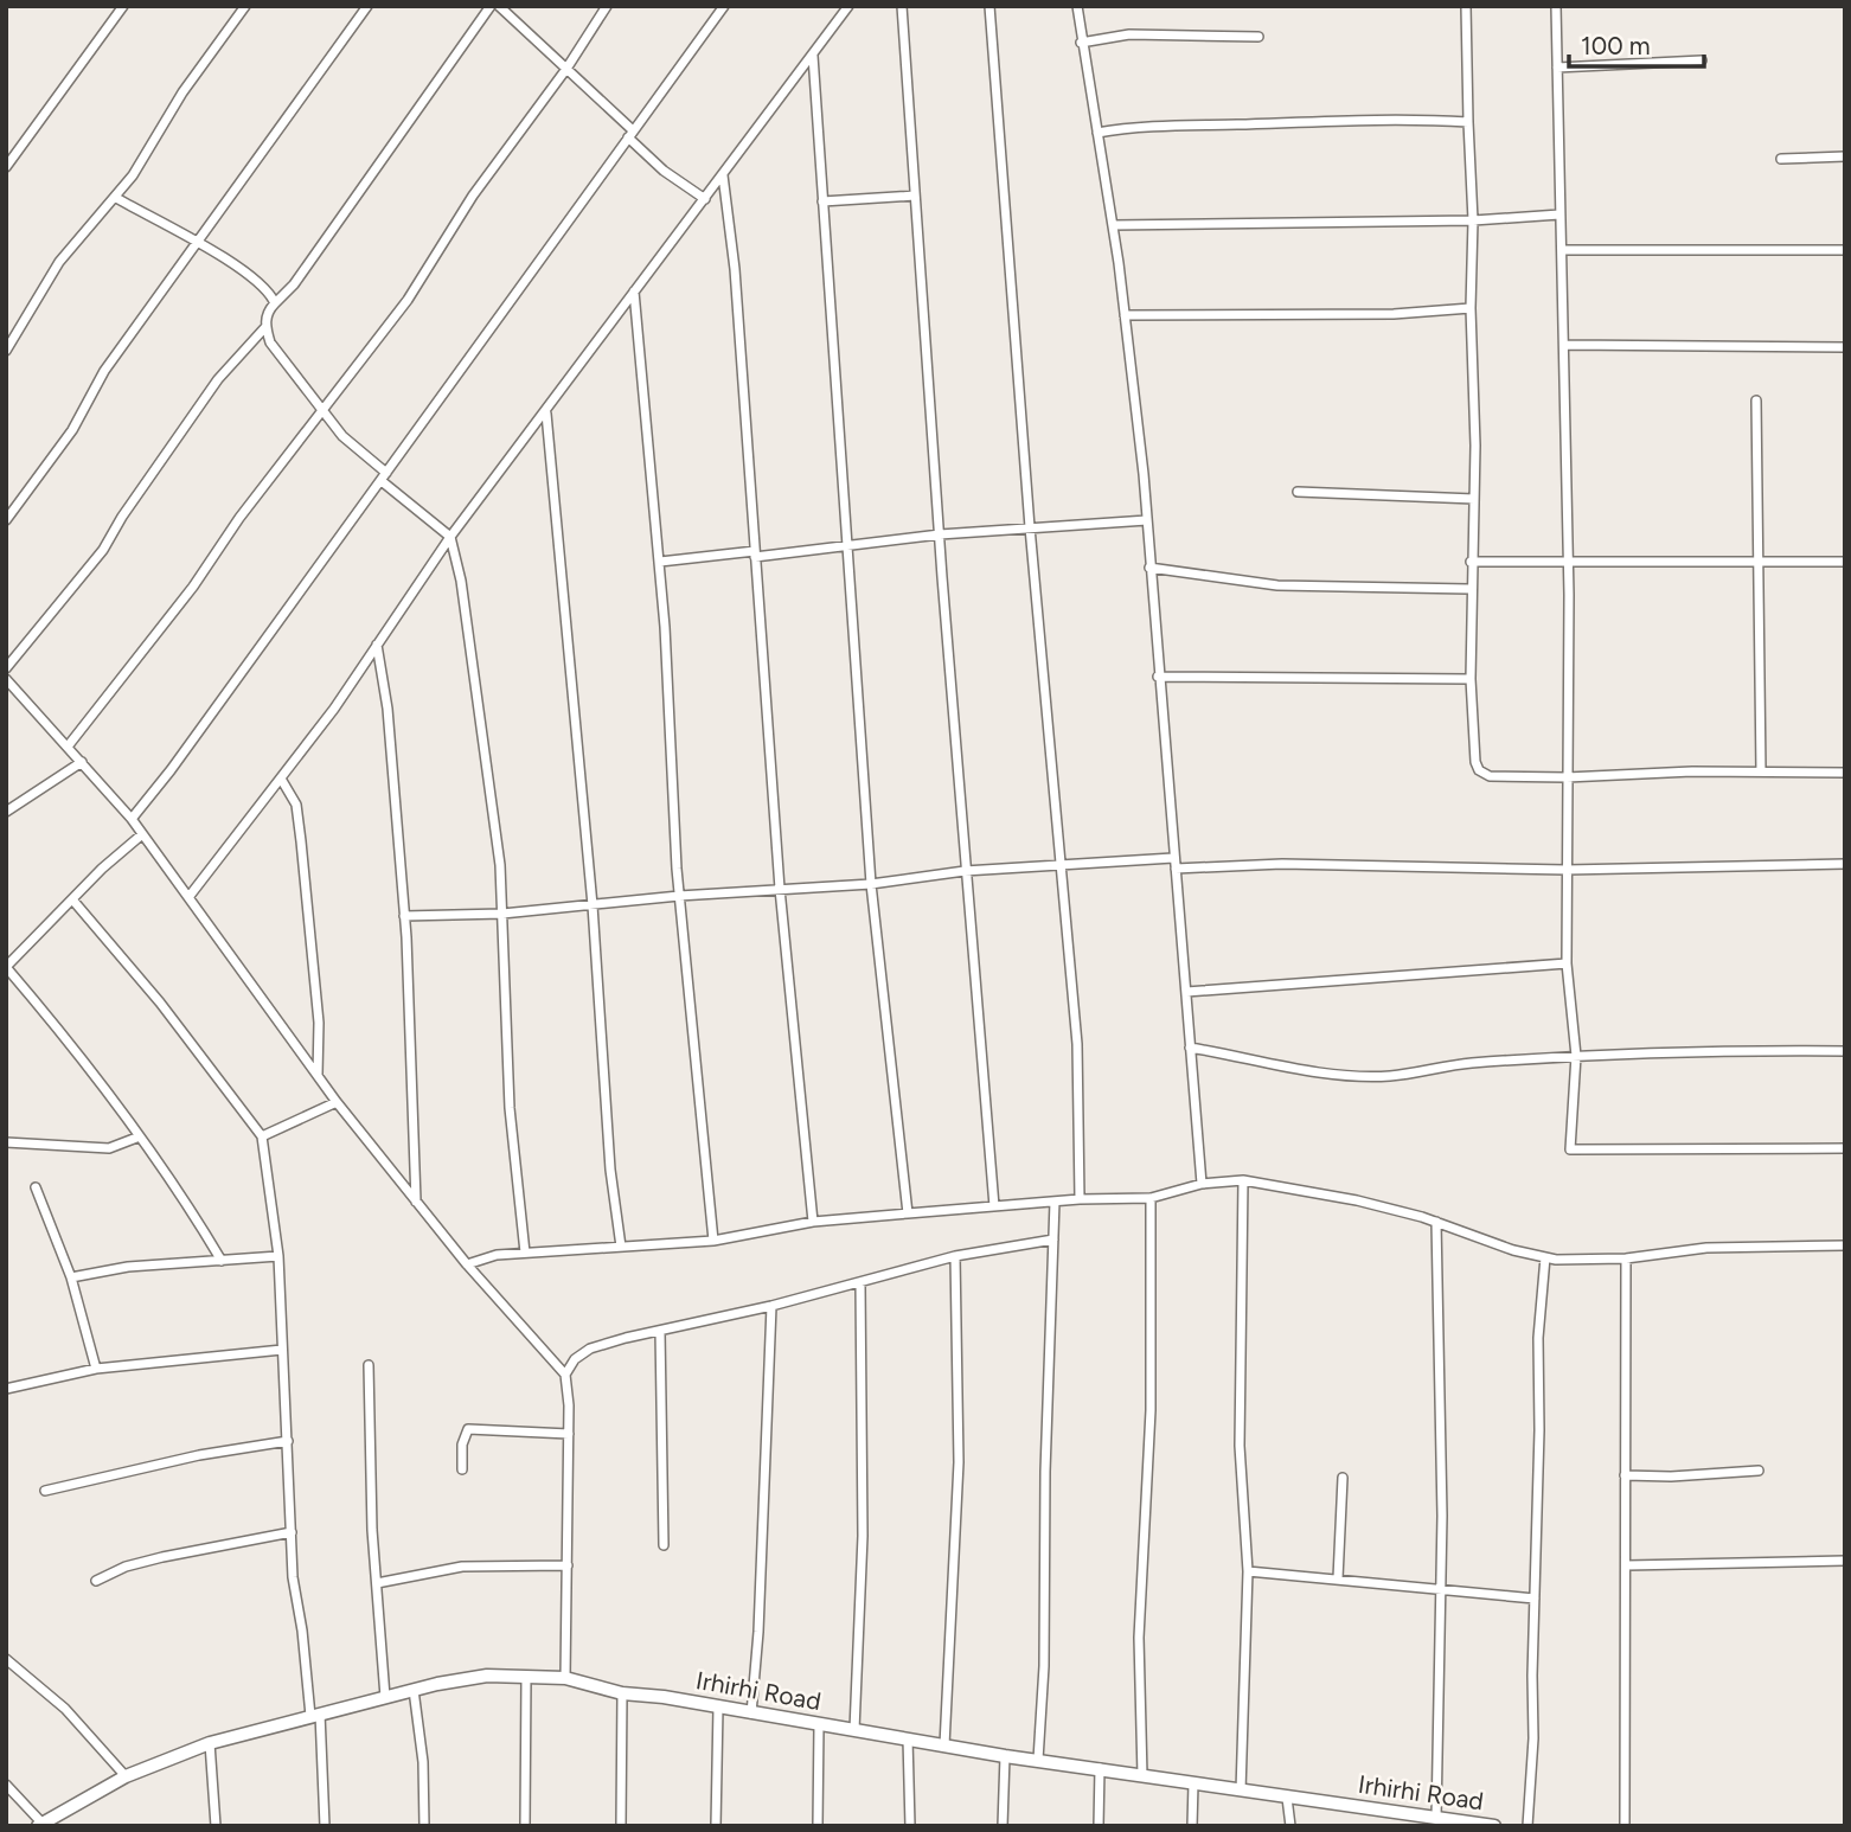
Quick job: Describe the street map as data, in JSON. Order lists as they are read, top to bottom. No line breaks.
{"streets":{"street":["Irhirhi Road"]},"scale_bar":"100 m"}
